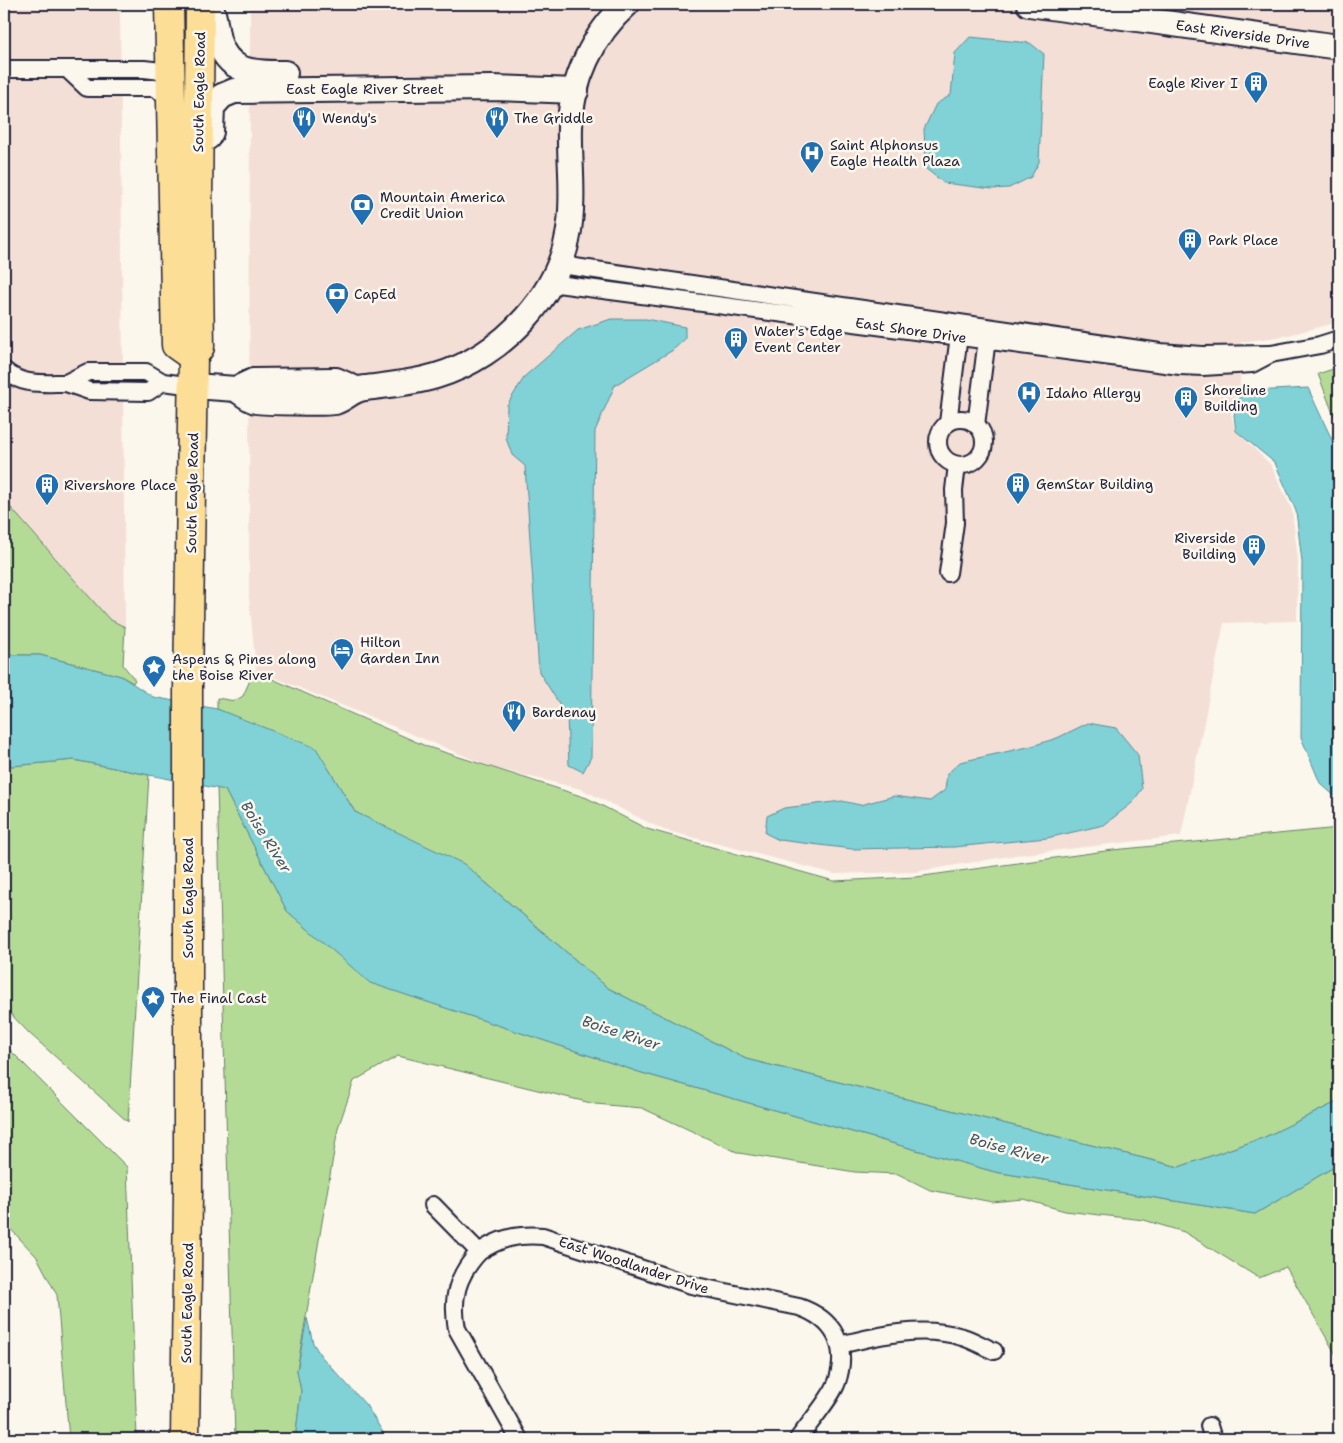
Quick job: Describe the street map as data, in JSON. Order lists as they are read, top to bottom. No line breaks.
{"streets":{"highway":["South Eagle Road"],"street":["East Riverside Drive","East Eagle River Street","East Shore Drive","East Woodlander Drive"]},"crossings":[["East Eagle River Street","South Eagle Road"]],"water":["Boise River"],"places":{"building":["Eagle River I","Park Place","Water's Edge Event Center","Shoreline Building","GemStar Building","Rivershore Place","Riverside Building"],"restaurant":["Wendy's","The Griddle","Bardenay"],"hospital":["Saint Alphonsus Eagle Health Plaza","Idaho Allergy"],"bank":["Mountain America Credit Union","CapEd"],"hotel":["Hilton Garden Inn"],"place":["Aspens & Pines along the Boise River","The Final Cast"]}}
